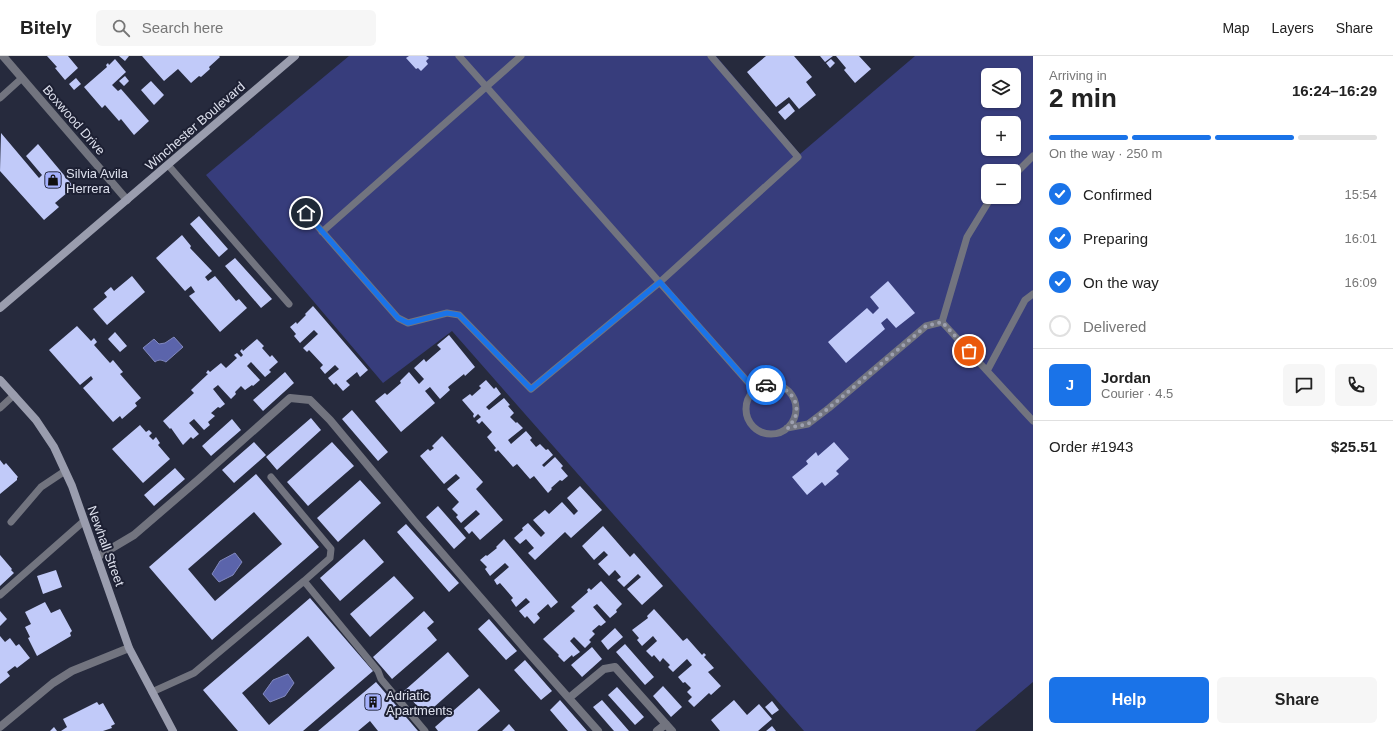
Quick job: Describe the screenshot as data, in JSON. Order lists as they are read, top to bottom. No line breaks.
{"streets":{"main road":["Winchester Boulevard","Newhall Street"],"street":["Boxwood Drive"]},"crossings":[["Boxwood Drive","Winchester Boulevard"]],"places":{"shop":["Silvia Avila Herrera"],"building":["Adriatic Apartments"]},"page":{"header":"Bitely","search":"Search here","nav":["Map","Layers","Share"],"heading":["2 min","Arriving in","16:24–16:29"],"panel":["Jordan","Courier · 4.5","Order #1943","$25.51"],"map_buttons":["+","−"],"bar":"On the way · 250 m","list":[["Confirmed","15:54"],["Preparing","16:01"],["On the way","16:09"],"Delivered"],"round":"J","buttons":["Help","Share"]}}
